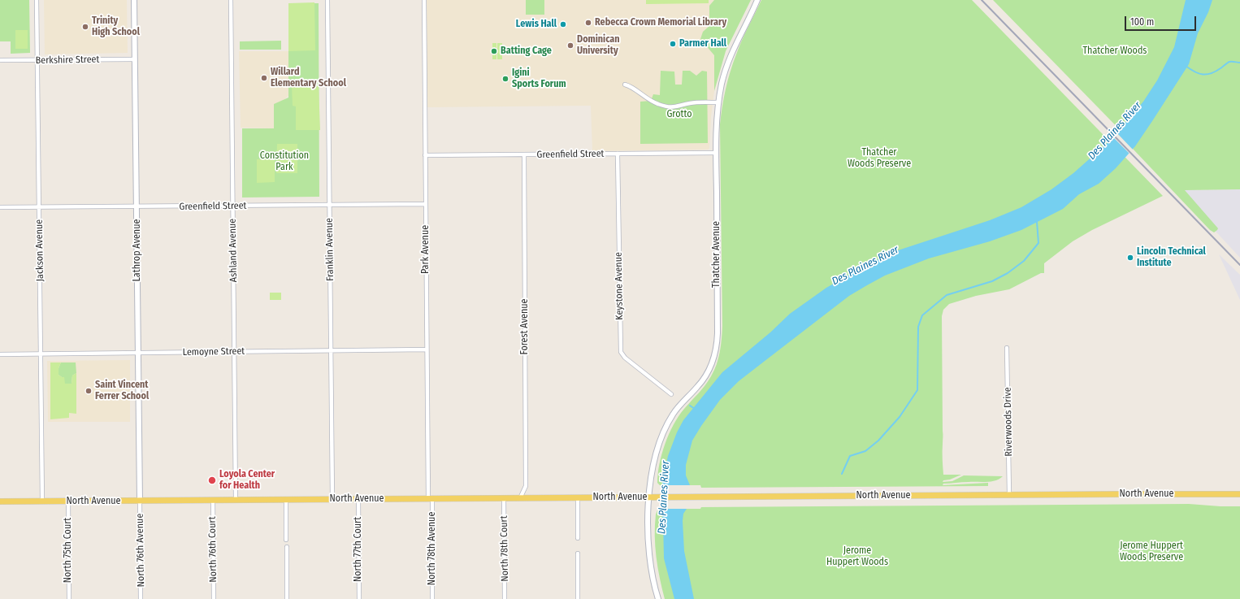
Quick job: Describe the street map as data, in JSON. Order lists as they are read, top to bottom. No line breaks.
{"streets":{"main road":["North Avenue"],"street":["Berkshire Street","Greenfield Street","Franklin Avenue","Park Avenue","Jackson Avenue","Lathrop Avenue","Ashland Avenue","Thatcher Avenue","Keystone Avenue","Forest Avenue","Lemoyne Street","Riverwoods Drive","North 78th Avenue","North 78th Court","North 76th Court","North 77th Court","North 75th Court","North 76th Avenue"]},"crossings":[["Berkshire Street","Jackson Avenue"],["Berkshire Street","Lathrop Avenue"],["Greenfield Street","Franklin Avenue"],["Greenfield Street","Park Avenue"],["Greenfield Street","Jackson Avenue"],["Greenfield Street","Lathrop Avenue"],["Greenfield Street","Ashland Avenue"],["Greenfield Street","Thatcher Avenue"],["Greenfield Street","Keystone Avenue"],["Greenfield Street","Forest Avenue"],["Franklin Avenue","Lemoyne Street"],["Franklin Avenue","North Avenue"],["Park Avenue","Lemoyne Street"],["Park Avenue","North Avenue"],["Park Avenue","North 78th Avenue"],["Jackson Avenue","Lemoyne Street"],["Jackson Avenue","North Avenue"],["Lathrop Avenue","Lemoyne Street"],["Lathrop Avenue","North Avenue"],["Lathrop Avenue","North 76th Avenue"],["Ashland Avenue","Lemoyne Street"],["Ashland Avenue","North Avenue"],["Thatcher Avenue","North Avenue"],["Forest Avenue","North Avenue"],["Riverwoods Drive","North Avenue"],["North Avenue","North 78th Avenue"],["North Avenue","North 78th Court"],["North Avenue","North 76th Court"],["North Avenue","North 77th Court"],["North Avenue","North 75th Court"],["North Avenue","North 76th Avenue"]],"water":["Des Plaines River"],"parks":["Thatcher Woods","Grotto","Thatcher Woods Preserve","Constitution Park","Jerome Huppert Woods Preserve","Jerome Huppert Woods"],"places":["Rebecca Crown Memorial Library","Lewis Hall","Trinity High School","Parmer Hall","Dominican University","Batting Cage","Willard Elementary School","Igini Sports Forum","Lincoln Technical Institute","Saint Vincent Ferrer School","Loyola Center for Health"],"scale_bar":"100 m"}
